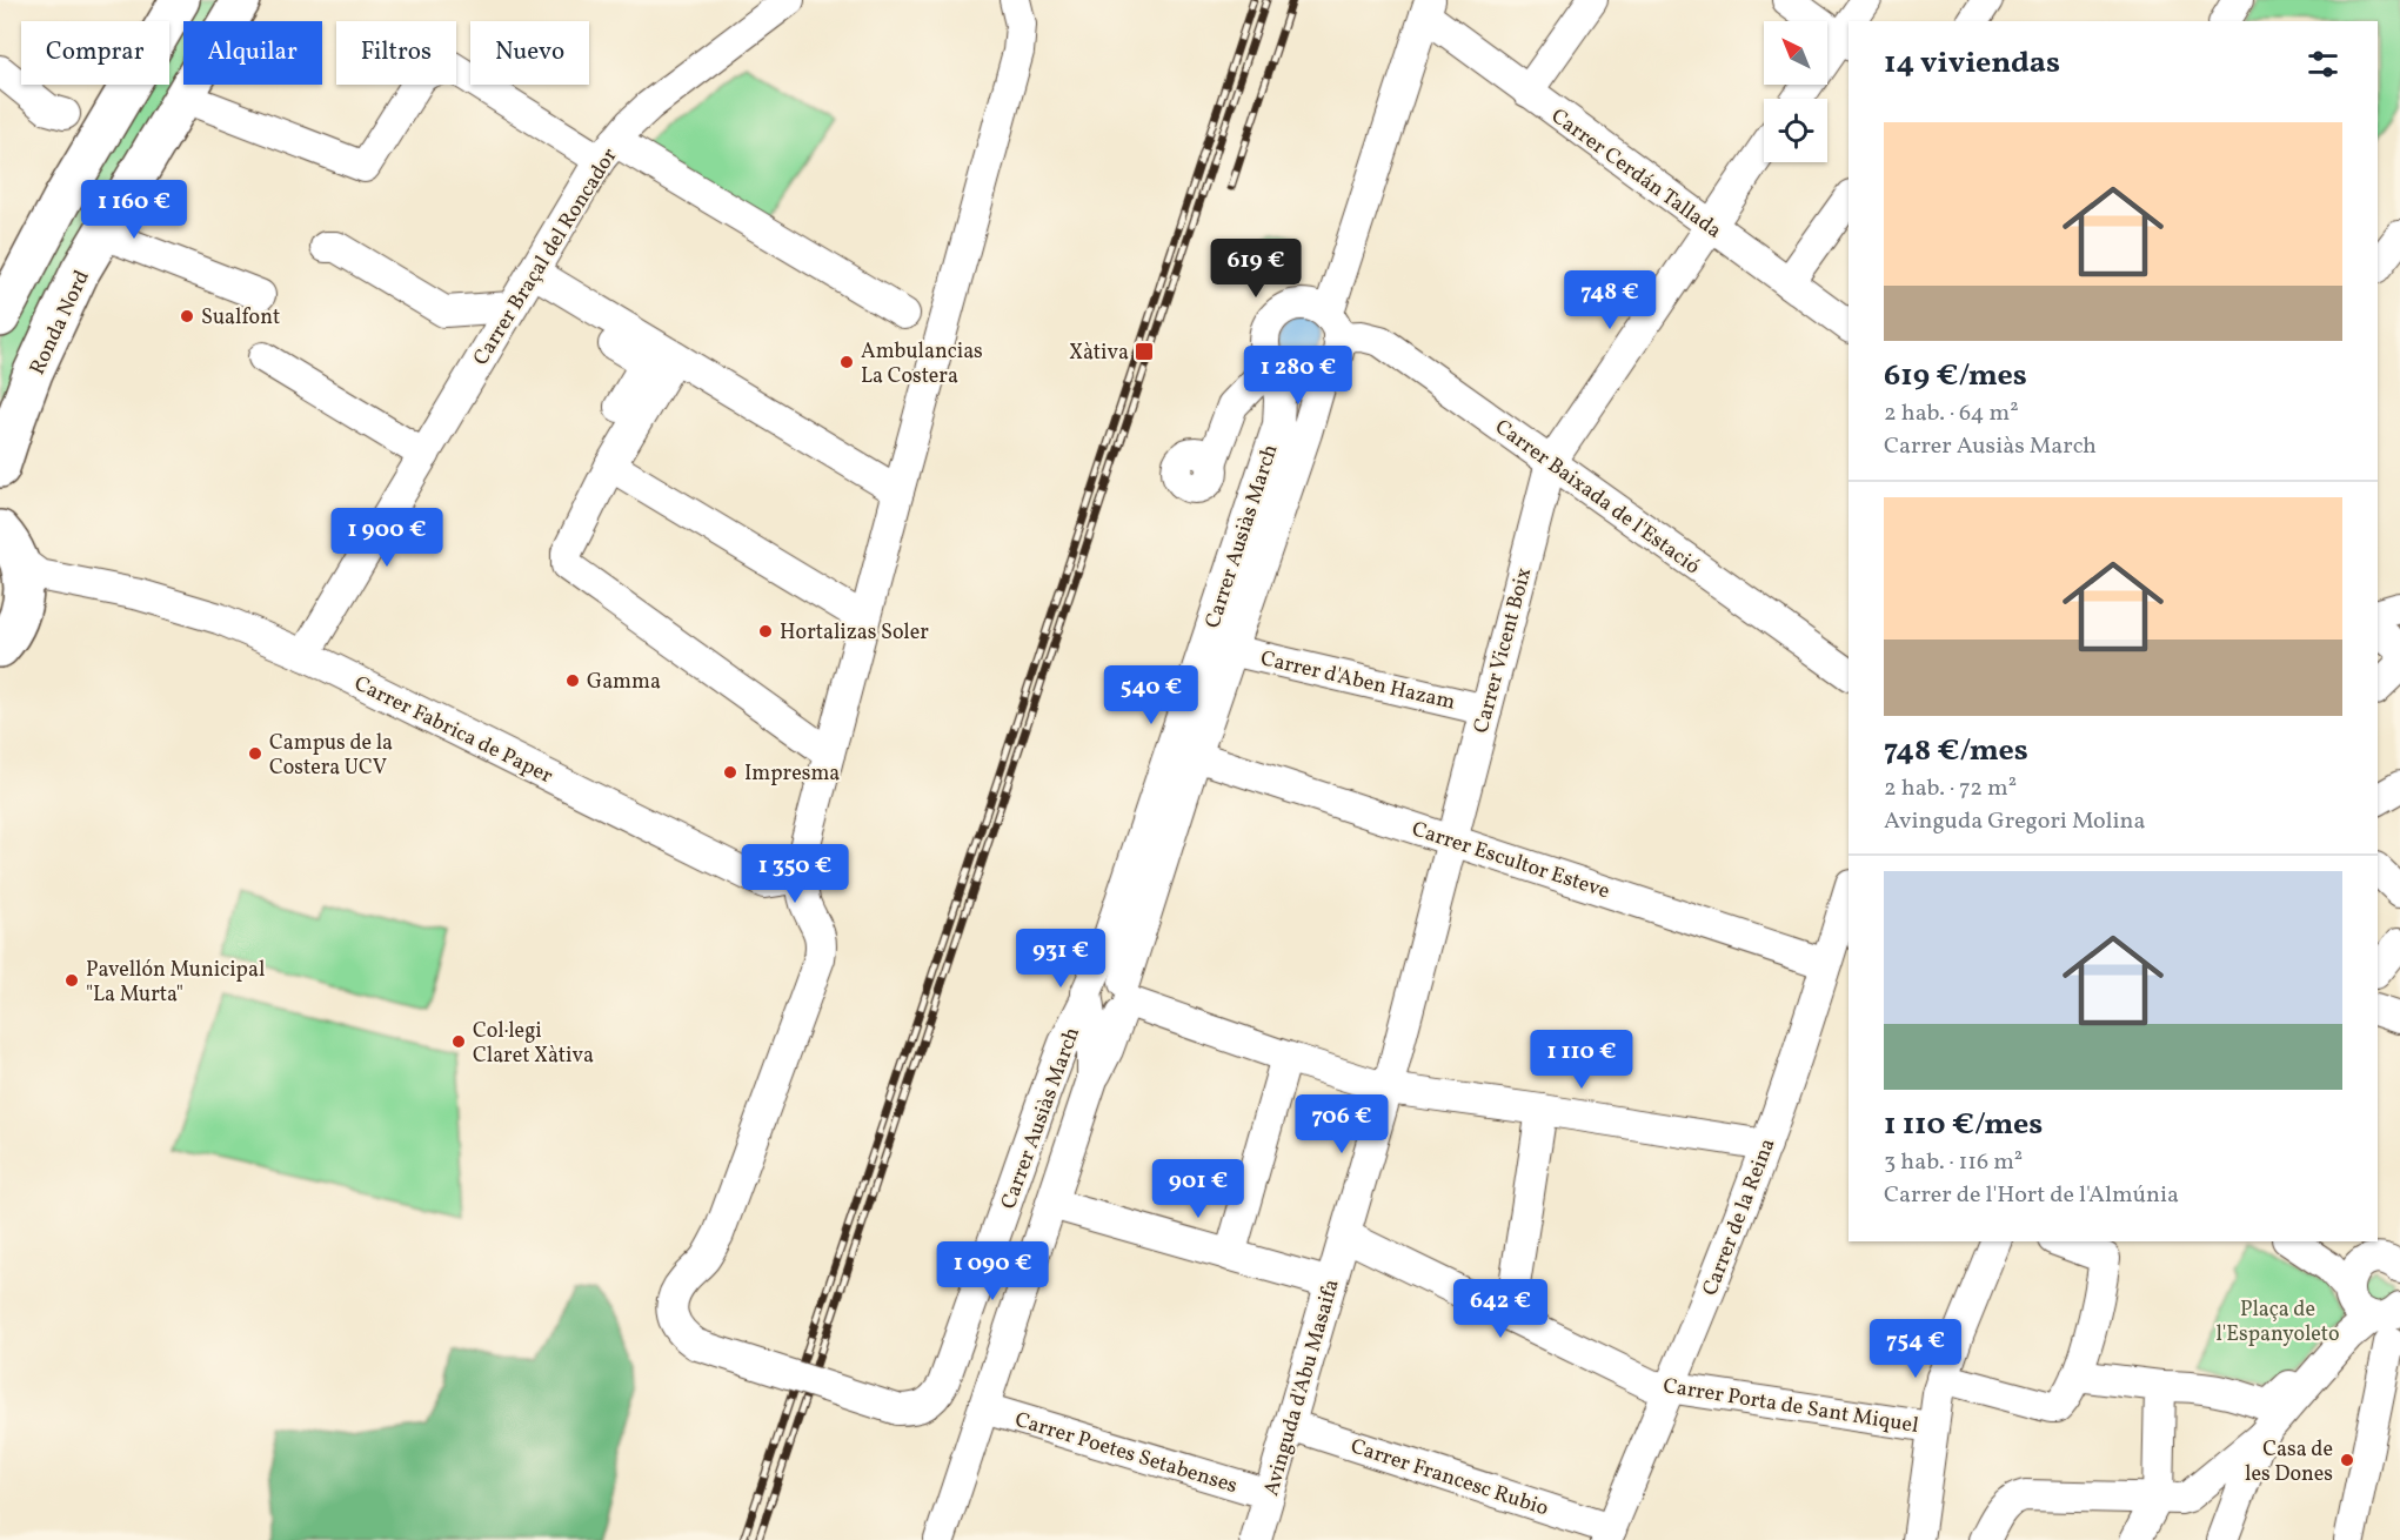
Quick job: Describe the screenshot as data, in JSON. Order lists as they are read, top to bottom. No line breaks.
{"streets":{"main road":["Ronda Nord"],"street":["Carrer Cerdán Tallada","Carrer Braçal del Roncador","Carrer Baixada de l'Estació","Carrer Ausiàs March","Carrer Vicent Boix","Carrer d'Aben Hazam","Carrer Fabrica de Paper","Carrer Escultor Esteve","Carrer de la Reina","Avinguda d'Abu Masaifa","Carrer Porta de Sant Miquel","Carrer Poetes Setabenses","Carrer Francesc Rubio"]},"crossings":[["Carrer Cerdán Tallada","Carrer Vicent Boix"],["Carrer Braçal del Roncador","Carrer Fabrica de Paper"],["Carrer Baixada de l'Estació","Carrer Ausiàs March"],["Carrer Baixada de l'Estació","Carrer Vicent Boix"],["Carrer Ausiàs March","Carrer d'Aben Hazam"],["Carrer Ausiàs March","Carrer Fabrica de Paper"],["Carrer Ausiàs March","Carrer Escultor Esteve"],["Carrer Ausiàs March","Carrer Poetes Setabenses"],["Carrer Vicent Boix","Carrer d'Aben Hazam"],["Carrer Vicent Boix","Carrer Escultor Esteve"],["Carrer Vicent Boix","Avinguda d'Abu Masaifa"],["Carrer Escultor Esteve","Carrer de la Reina"],["Carrer de la Reina","Carrer Porta de Sant Miquel"],["Carrer de la Reina","Carrer Francesc Rubio"],["Avinguda d'Abu Masaifa","Carrer Porta de Sant Miquel"],["Avinguda d'Abu Masaifa","Carrer Poetes Setabenses"],["Avinguda d'Abu Masaifa","Carrer Francesc Rubio"]],"parks":["Plaça de l'Espanyoleto"],"places":{"other":["Sualfont","Ambulancias La Costera","Hortalizas Soler","Gamma","Campus de la Costera UCV","Impresma","Pavellón Municipal \"La Murta\"","Col·legi Claret Xàtiva","Casa de les Dones"],"transit":["Xàtiva"]},"north":"top left","page":{"chip":["Comprar","Alquilar","Filtros","Nuevo"],"heading":"14 viviendas","list":[{"name":"619 €/mes","note":"2 hab. · 64 m² · Carrer Ausiàs March"},{"name":"748 €/mes","note":"2 hab. · 72 m² · Avinguda Gregori Molina"},{"name":"1 110 €/mes","note":"3 hab. · 116 m² · Carrer de l'Hort de l'Almúnia"}],"price":["1 160 €","619 €","748 €","1 280 €","1 900 €","540 €","1 350 €","931 €","1 110 €","706 €","901 €","1 090 €","642 €","754 €"]}}
